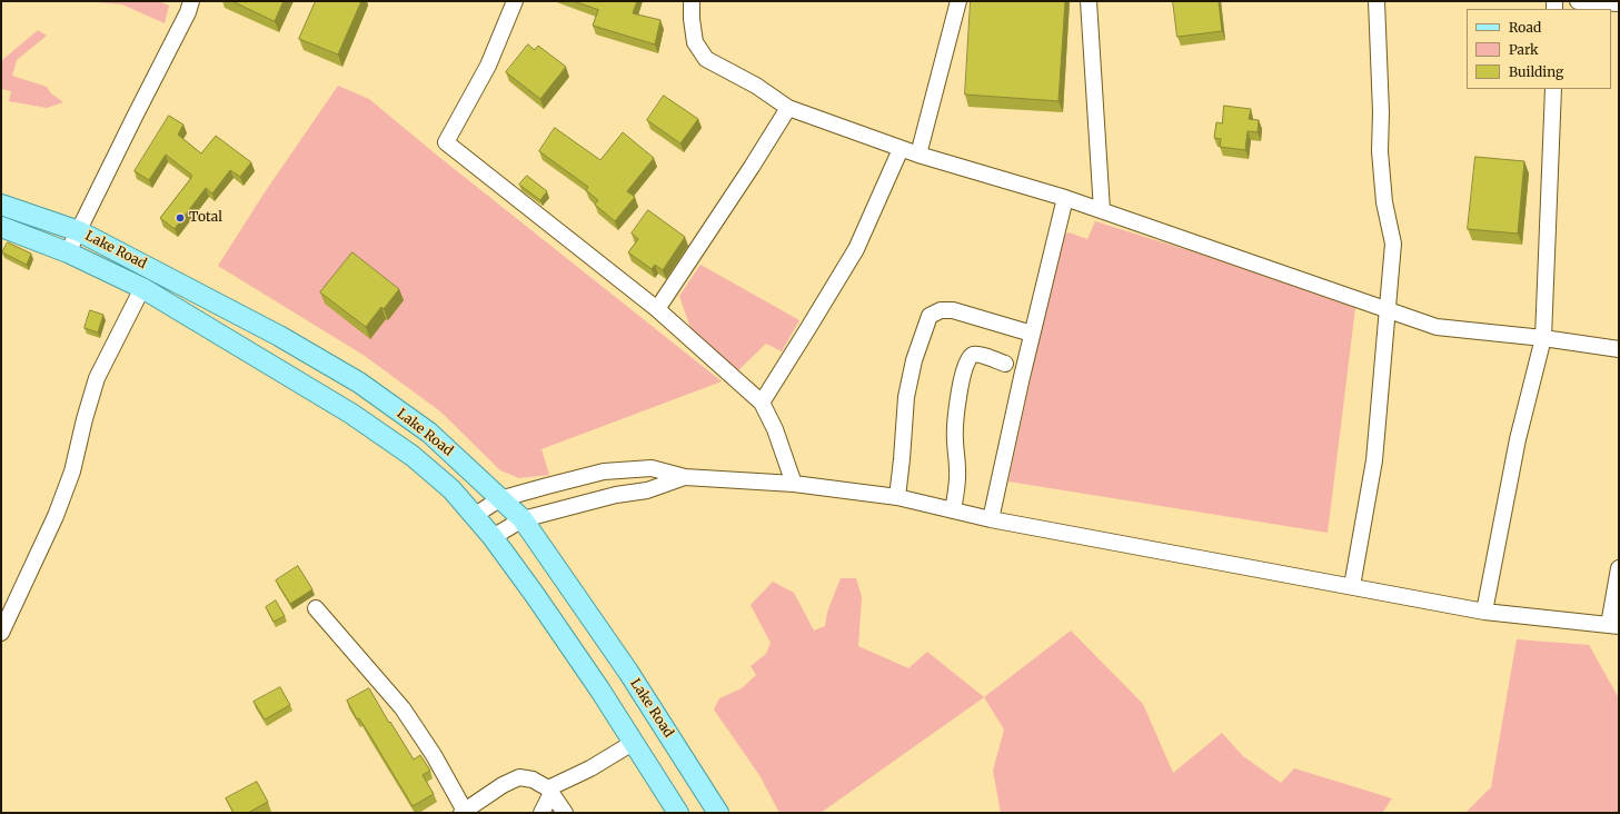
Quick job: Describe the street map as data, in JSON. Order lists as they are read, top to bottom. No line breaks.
{"streets":{"main road":["Lake Road"]},"places":["Total"],"legend":["Road","Park","Building"]}
